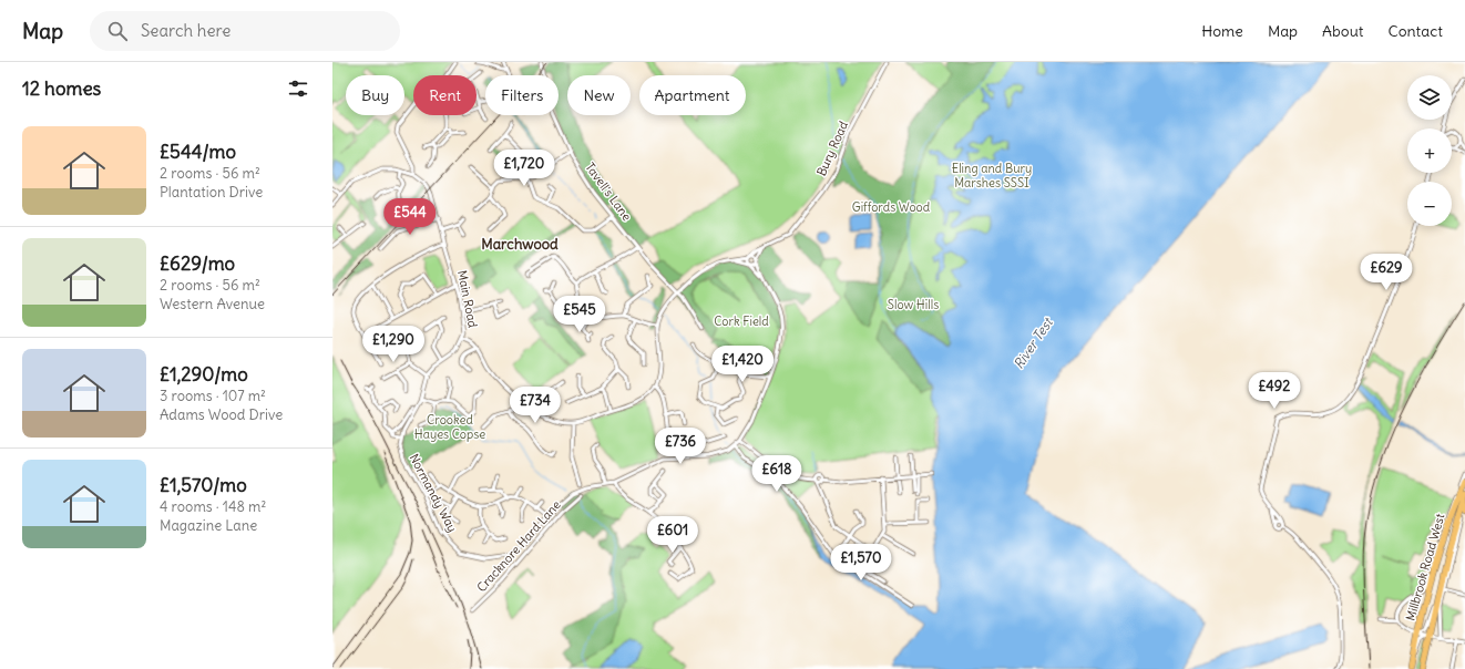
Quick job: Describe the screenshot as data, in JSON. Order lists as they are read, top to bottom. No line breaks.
{"streets":{"highway":["Millbrook Road West"],"street":["Bury Road","Tavell's Lane","Main Road","Normandy Way","Cracknore Hard Lane"]},"districts":["Marchwood"],"water":["River Test"],"parks":["Eling and Bury Marshes SSSI","Giffords Wood","Slow Hills","Cork Field","Crooked Hayes Copse"],"page":{"header":"Map","search":"Search here","nav":["Home","Map","About","Contact"],"heading":"12 homes","map_buttons":["+","−"],"chip":["Buy","Rent","Filters","New","Apartment"],"list":[{"name":"£544/mo","note":"2 rooms · 56 m² · Plantation Drive"},{"name":"£629/mo","note":"2 rooms · 56 m² · Western Avenue"},{"name":"£1,290/mo","note":"3 rooms · 107 m² · Adams Wood Drive"},{"name":"£1,570/mo","note":"4 rooms · 148 m² · Magazine Lane"}],"price":["£1,720","£544","£629","£545","£1,290","£1,420","£492","£734","£736","£618","£601","£1,570"]}}
